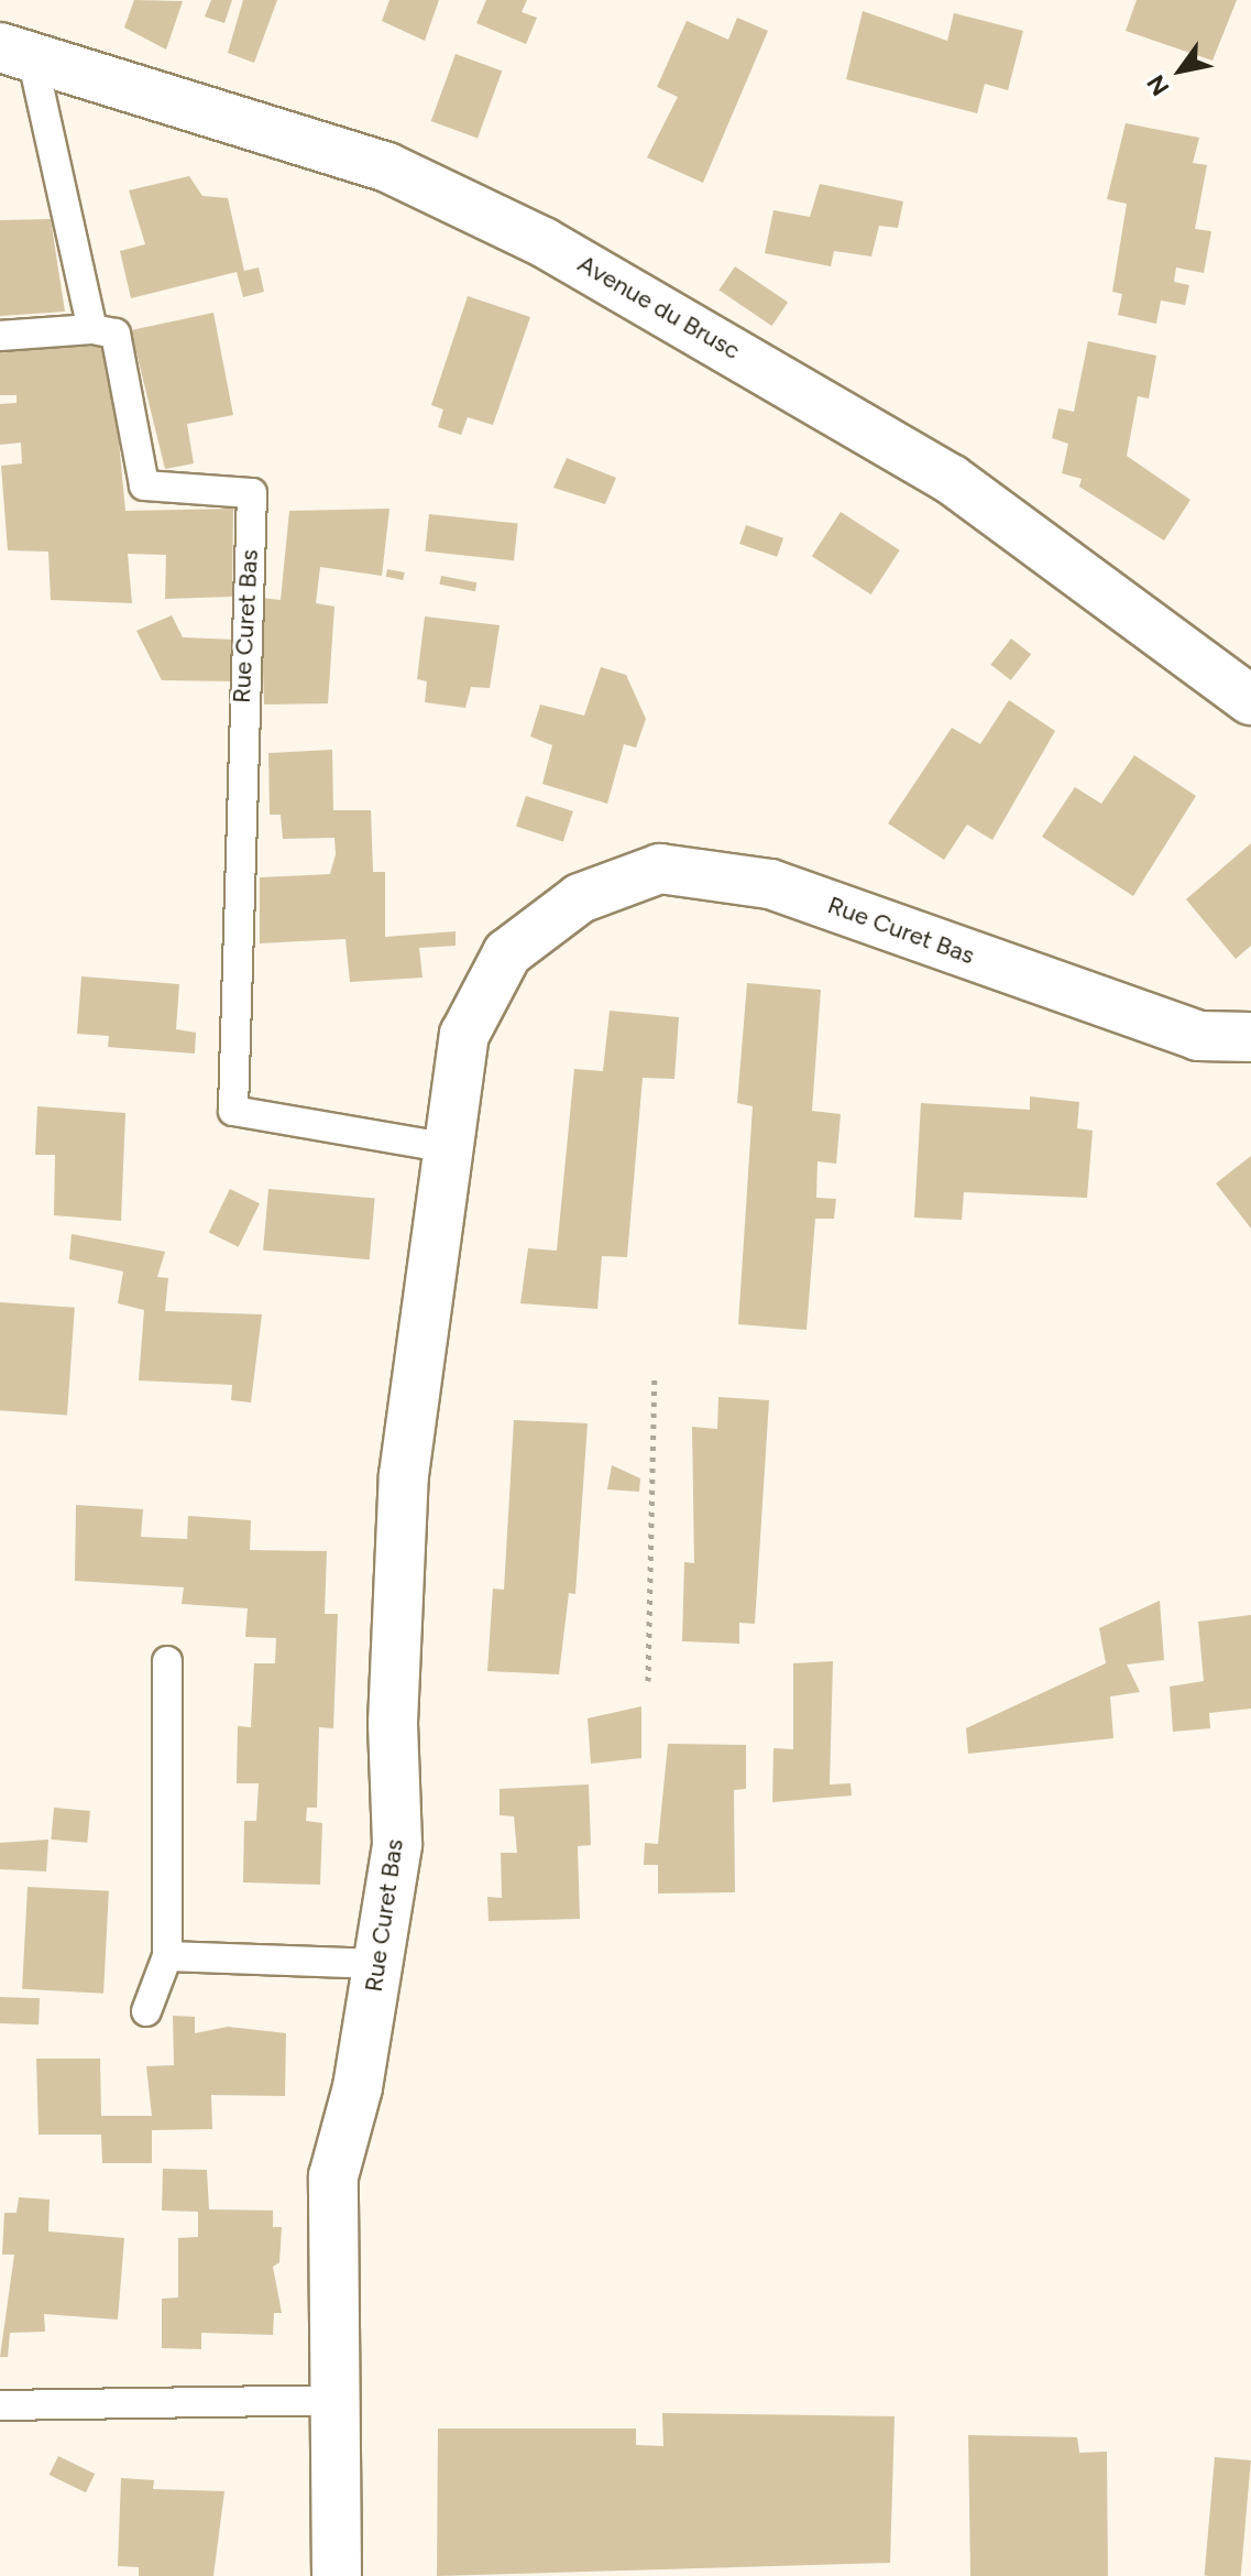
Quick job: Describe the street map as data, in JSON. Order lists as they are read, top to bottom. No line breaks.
{"streets":{"street":["Avenue du Brusc","Rue Curet Bas"]},"north":"bottom left"}
